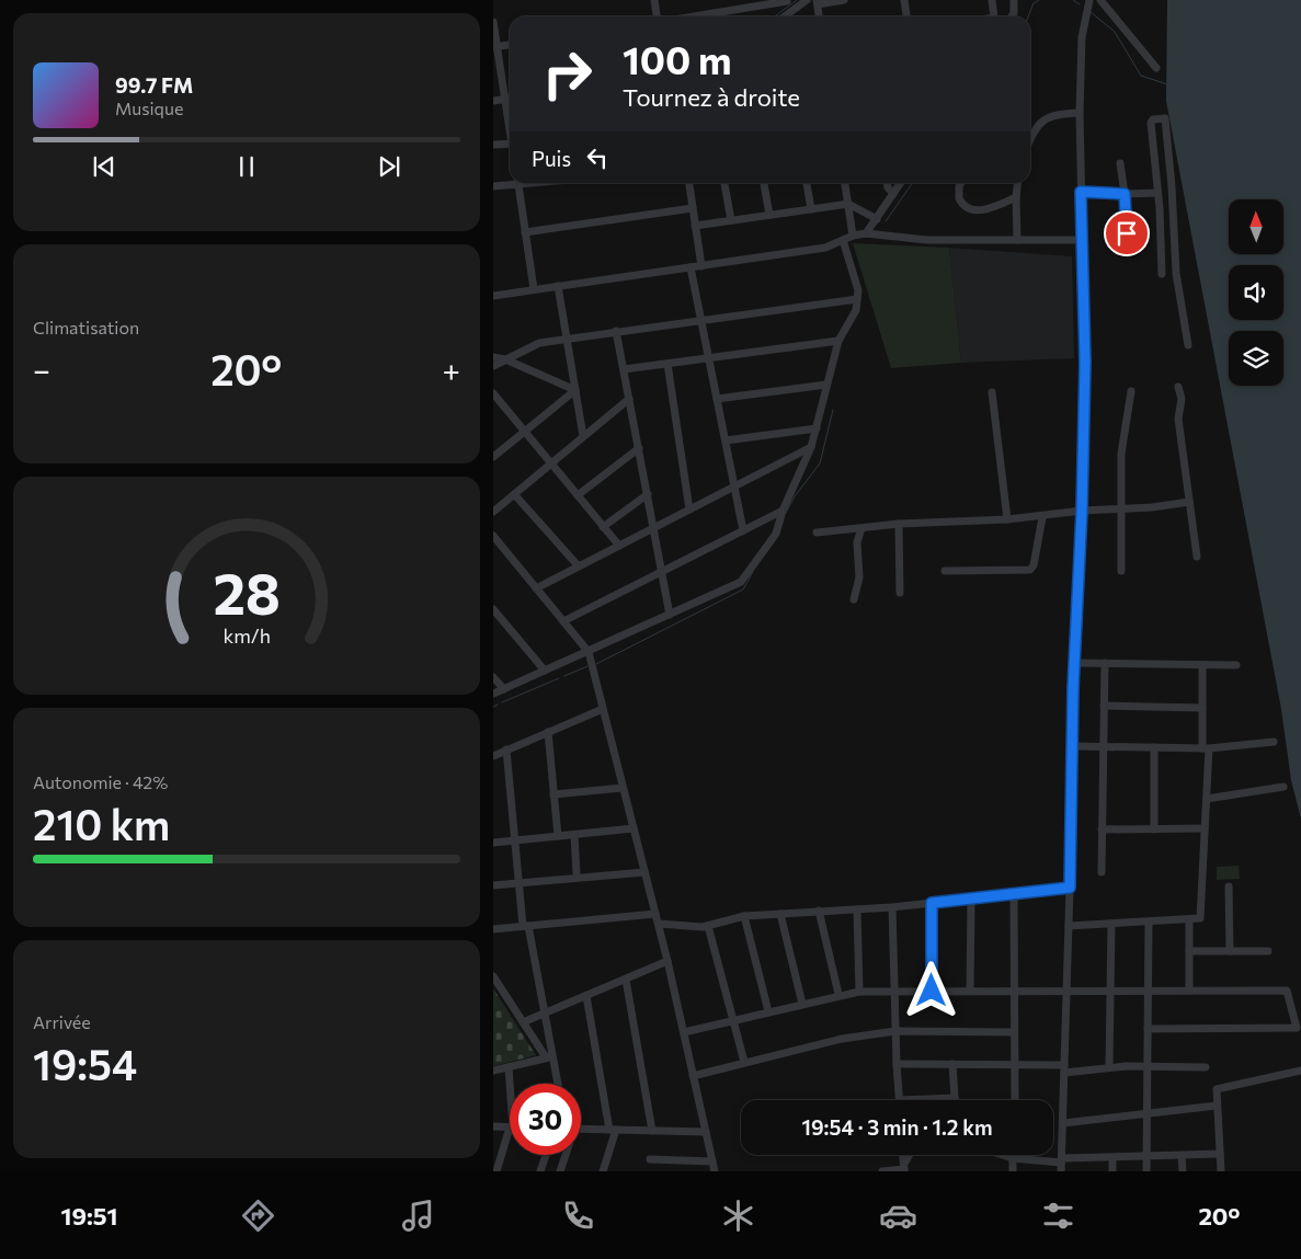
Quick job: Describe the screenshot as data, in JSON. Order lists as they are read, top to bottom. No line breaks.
{"north":"top","page":{"turn":["100 m","Tournez à droite"],"song":["99.7 FM","Musique"],"then":"Puis","tile":["Climatisation",["Autonomie · 42%","210 km"],["Arrivée","19:54"]],"heat":["−","20°","+"],"limit":"30","trip":"19:54 · 3 min · 1.2 km","tabs":["19:51","20°"],"gauge":["28","km/h"]}}
